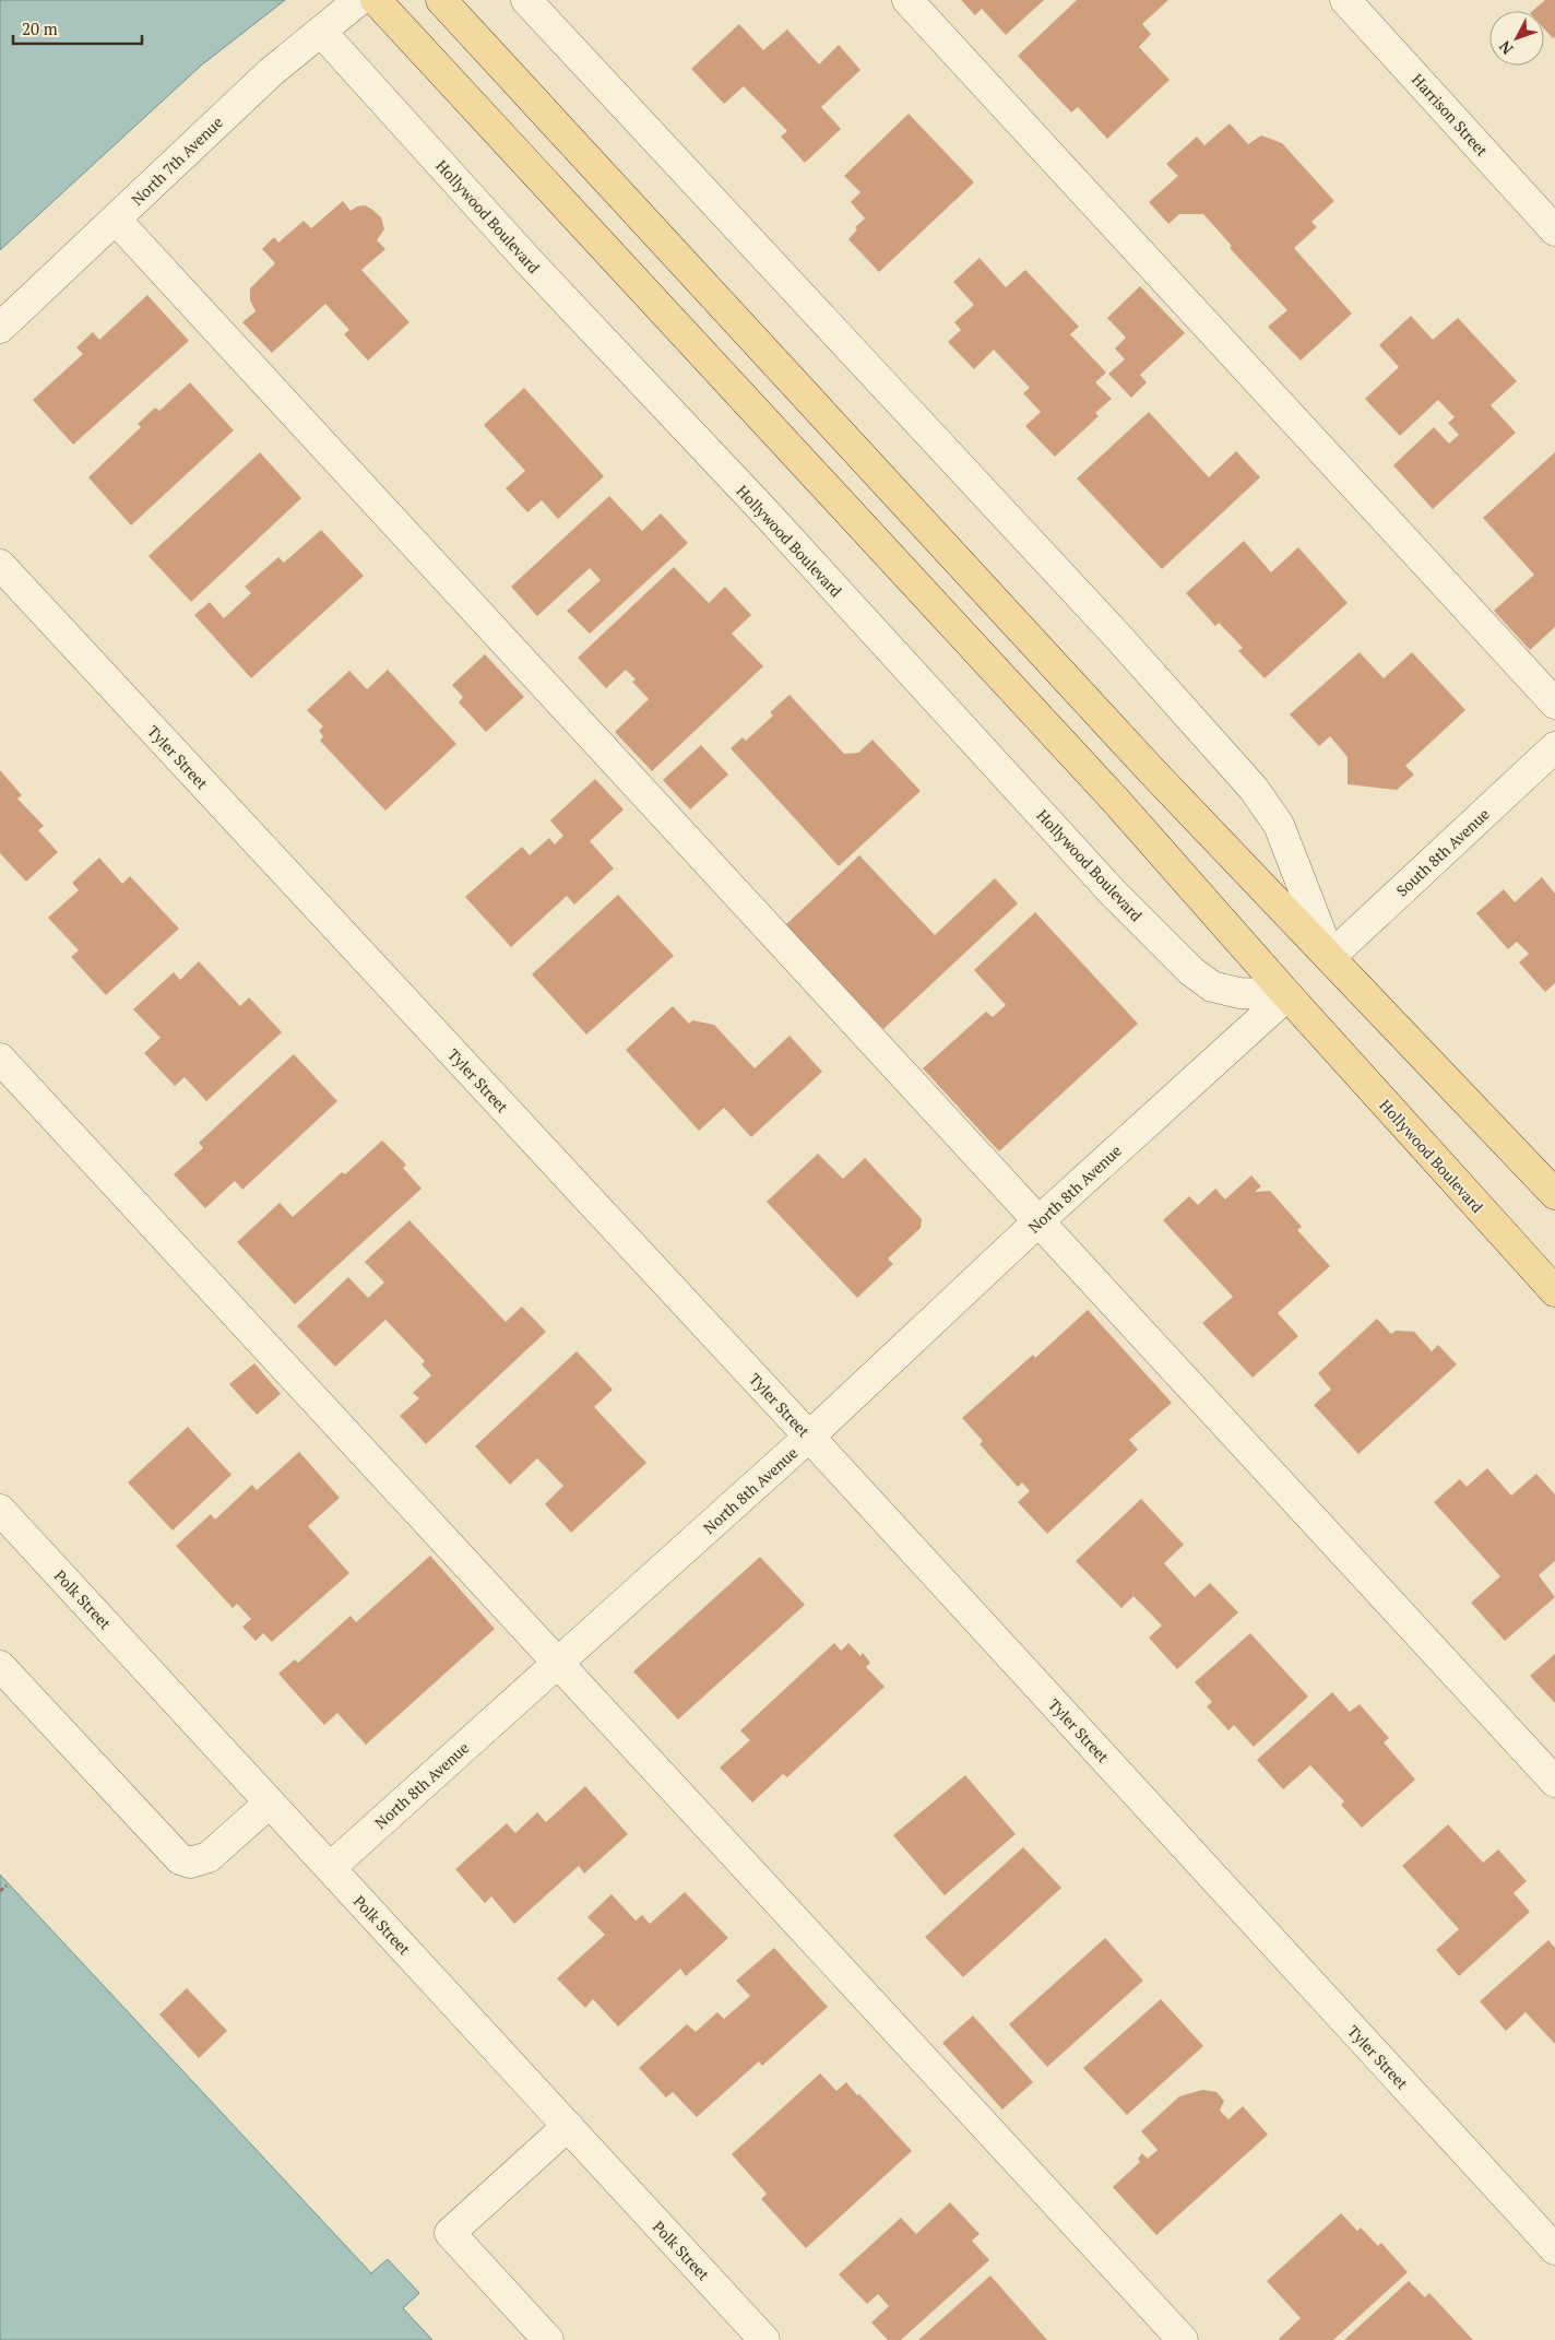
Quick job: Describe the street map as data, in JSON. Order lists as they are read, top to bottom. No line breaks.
{"streets":{"main road":["Hollywood Boulevard"],"street":["Harrison Street","North 7th Avenue","Tyler Street","South 8th Avenue","North 8th Avenue","Polk Street"]},"crossings":[["North 7th Avenue","Hollywood Boulevard"],["Hollywood Boulevard","North 8th Avenue"],["Tyler Street","North 8th Avenue"],["North 8th Avenue","Polk Street"]],"scale_bar":"20 m","north":"bottom left"}
